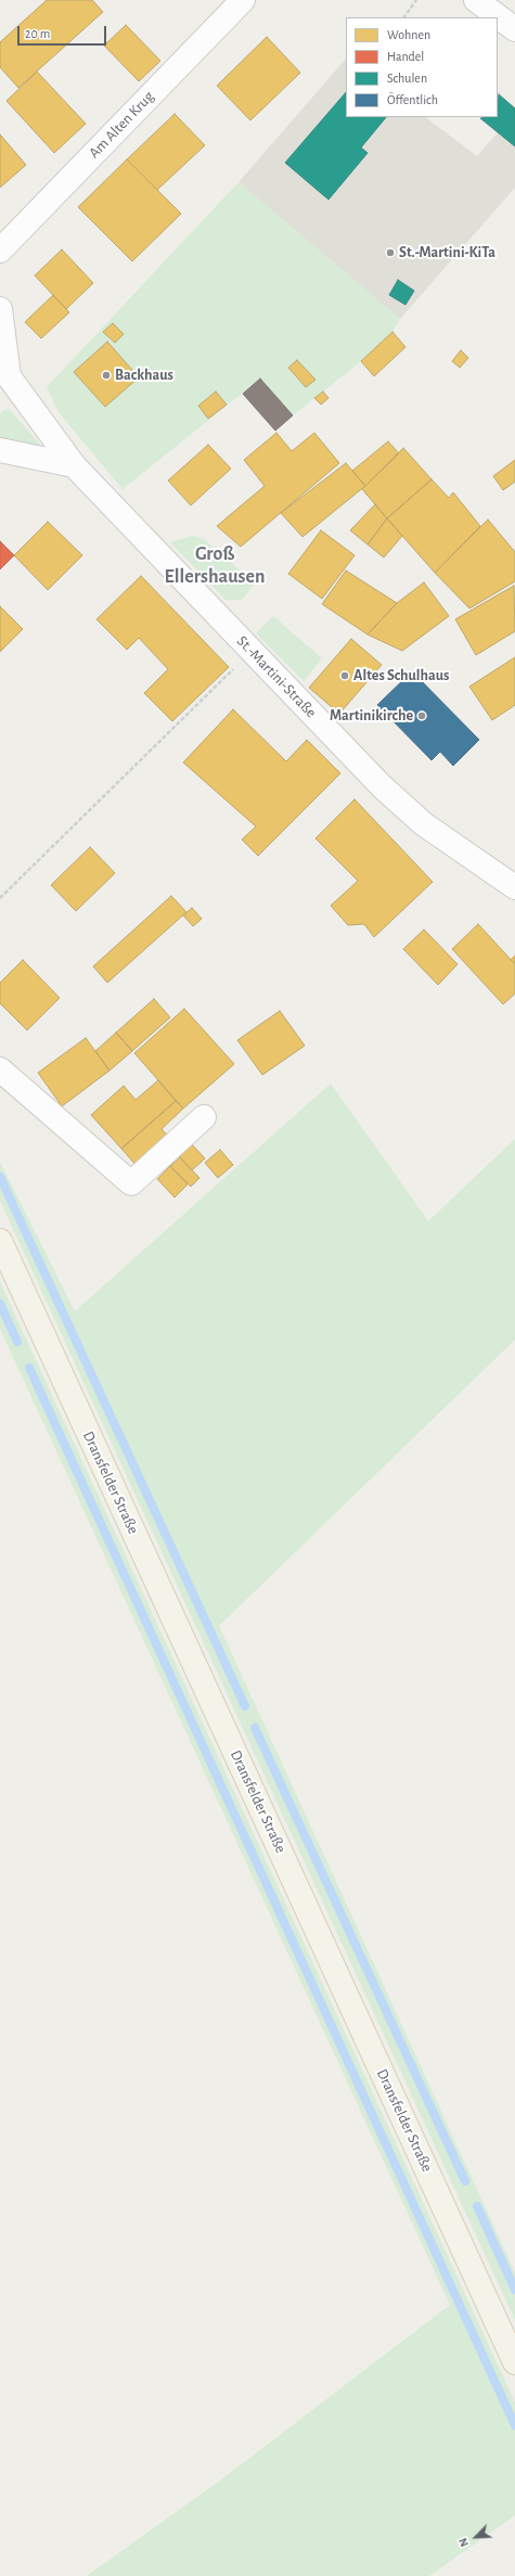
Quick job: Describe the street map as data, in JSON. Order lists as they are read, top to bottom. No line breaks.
{"streets":{"main road":["Dransfelder Straße"],"street":["Am Alten Krug","St.-Martini-Straße"]},"districts":["Groß Ellershausen"],"places":["St.-Martini-KiTa","Backhaus","Altes Schulhaus","Martinikirche"],"legend":["Wohnen","Handel","Schulen","Öffentlich"],"scale_bar":"20 m","north":"bottom left"}
